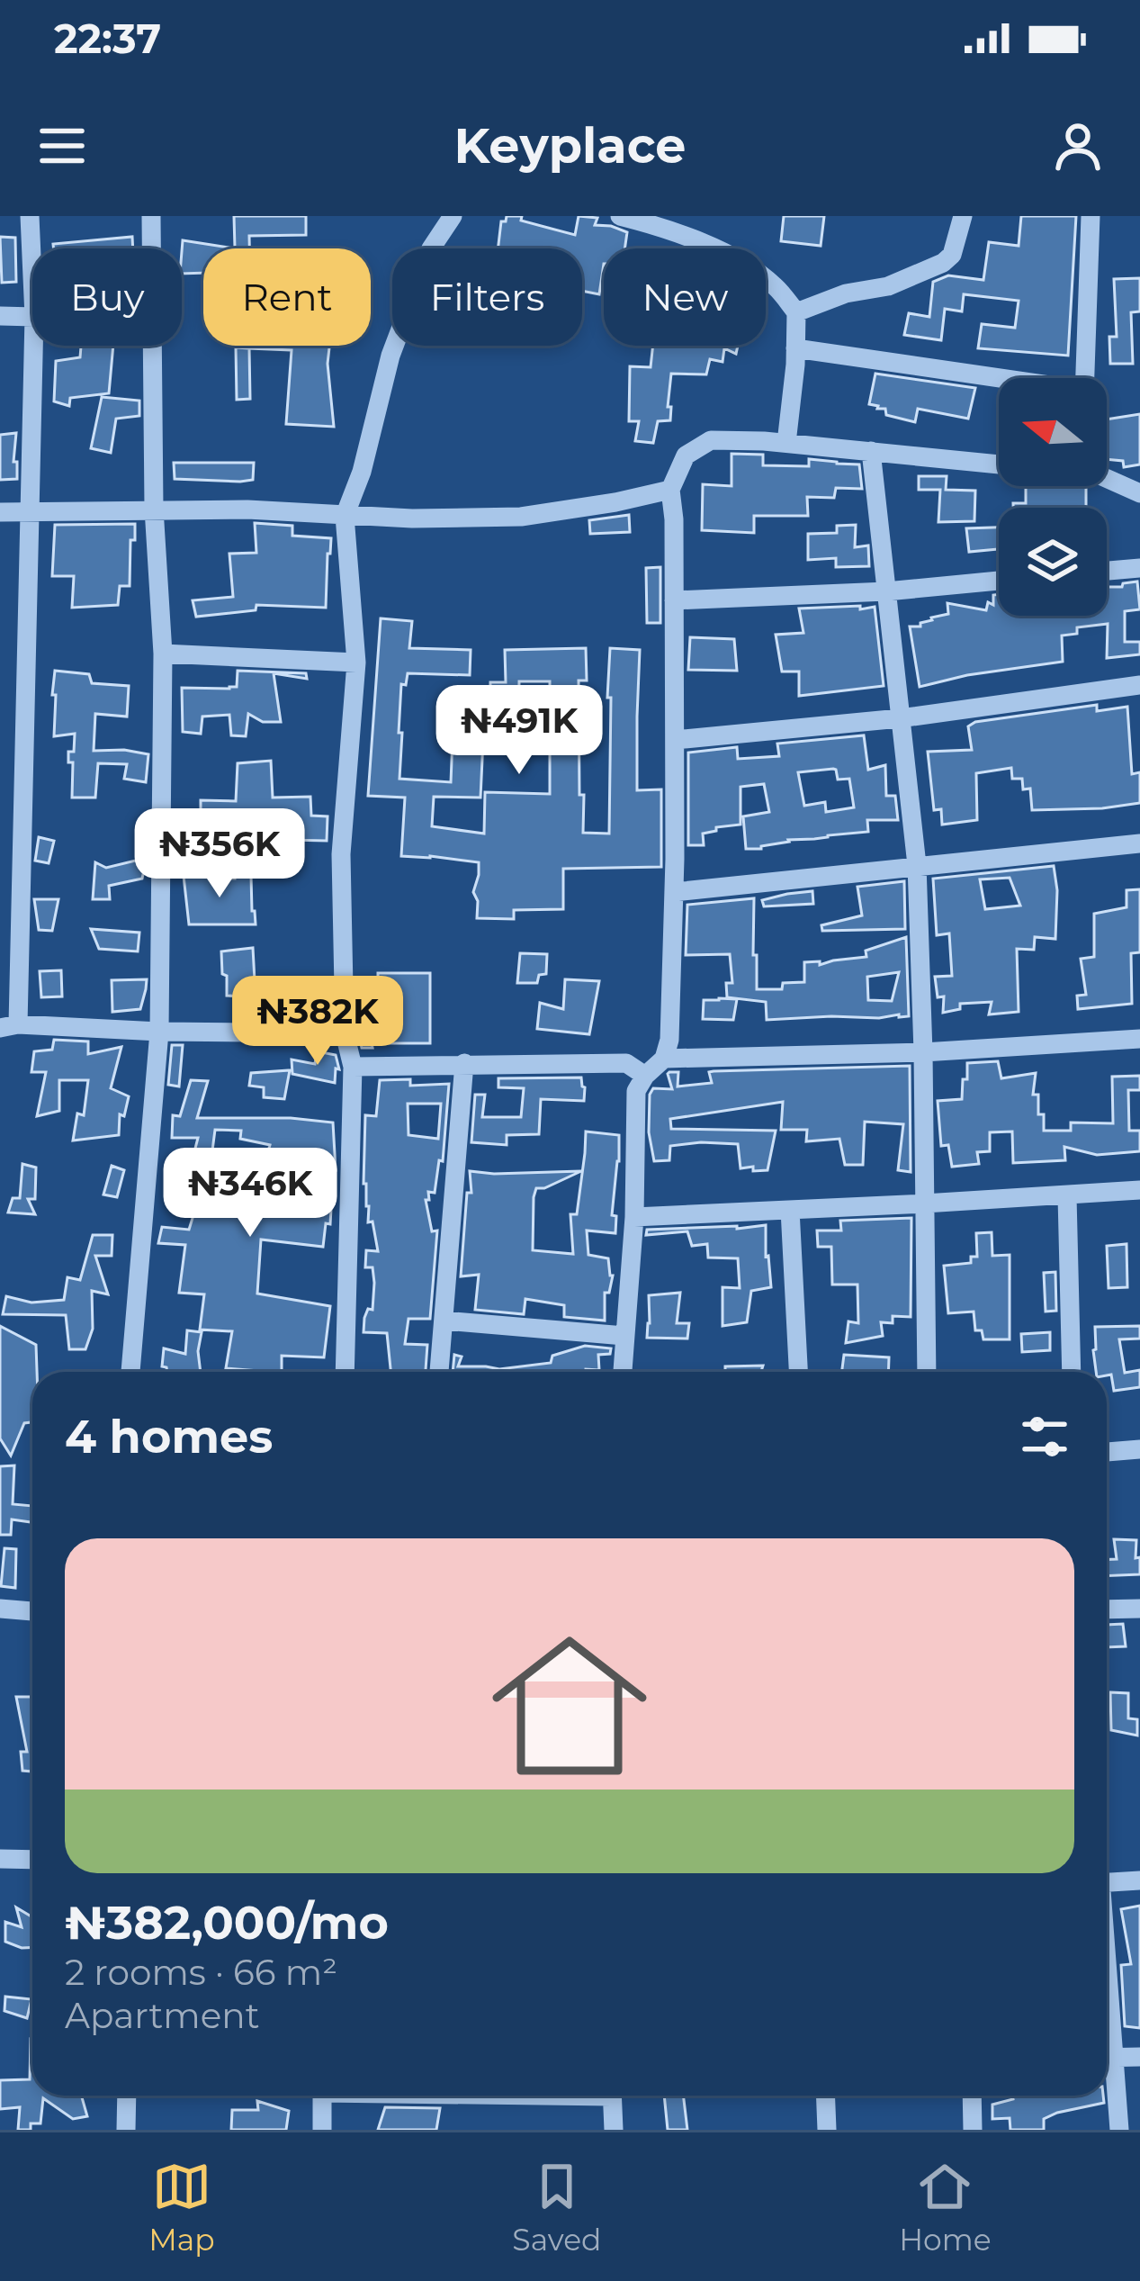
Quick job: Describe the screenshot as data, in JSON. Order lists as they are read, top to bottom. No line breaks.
{"north":"left","page":{"status":"22:37","header":"Keyplace","chip":["Buy","Rent","Filters","New"],"price":["₦491K","₦356K","₦382K","₦346K"],"heading":"4 homes","list":[{"name":"₦382,000/mo","note":"2 rooms · 66 m² · Apartment"}],"tabs":["Map","Saved","Home"]}}
